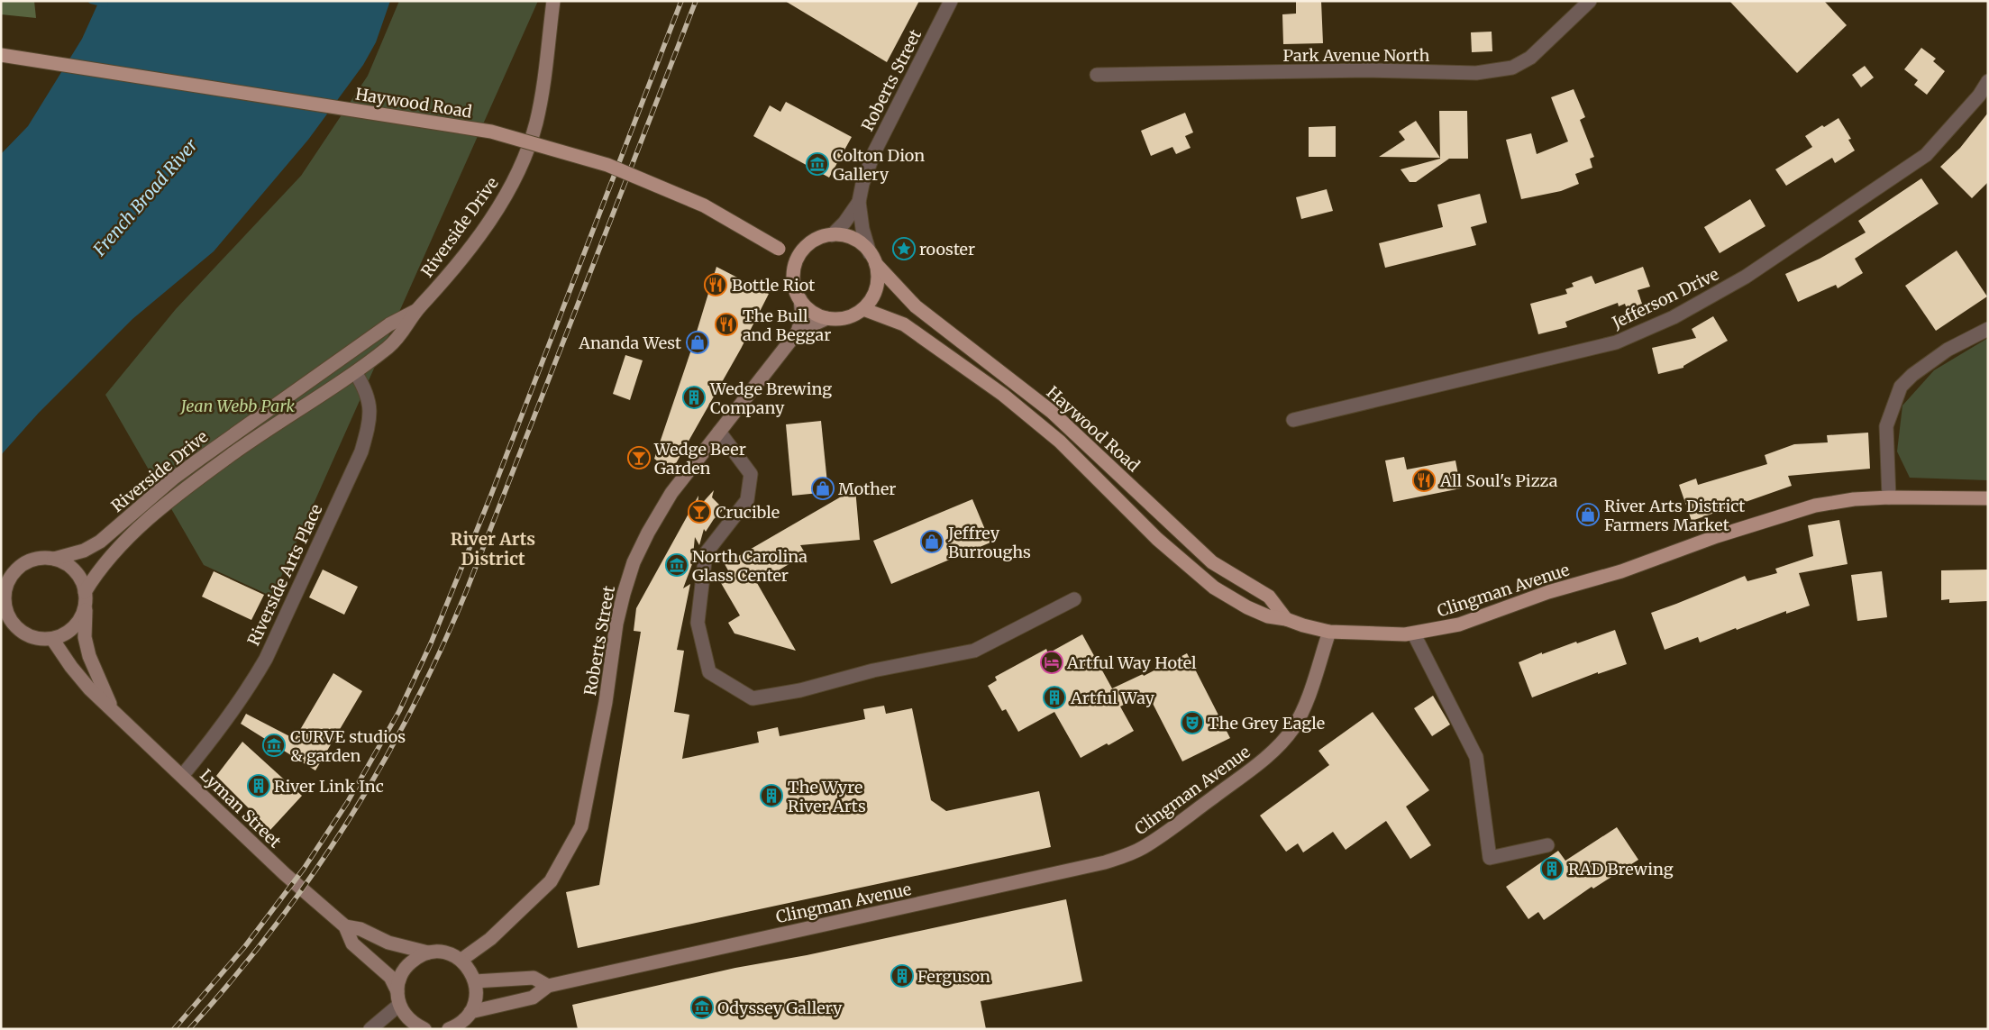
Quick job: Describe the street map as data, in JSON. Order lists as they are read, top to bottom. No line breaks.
{"streets":{"main road":["Roberts Street","Haywood Road","Riverside Drive","Clingman Avenue","Lyman Street"],"street":["Park Avenue North","Jefferson Drive","Riverside Arts Place"]},"crossings":[["Roberts Street","Haywood Road"],["Roberts Street","Lyman Street"],["Haywood Road","Clingman Avenue"],["Riverside Drive","Riverside Arts Place"],["Riverside Drive","Lyman Street"],["Riverside Arts Place","Lyman Street"]],"districts":["River Arts District"],"water":["French Broad River"],"parks":["Jean Webb Park"],"places":{"museum":["Colton Dion Gallery","North Carolina Glass Center","CURVE studios & garden","Odyssey Gallery"],"place":["rooster"],"restaurant":["Bottle Riot","The Bull and Beggar","All Soul's Pizza"],"shop":["Ananda West","Mother","River Arts District Farmers Market","Jeffrey Burroughs"],"building":["Wedge Brewing Company","Artful Way","River Link Inc","The Wyre River Arts","RAD Brewing","Ferguson"],"bar":["Wedge Beer Garden","Crucible"],"hotel":["Artful Way Hotel"],"theatre":["The Grey Eagle"]}}
